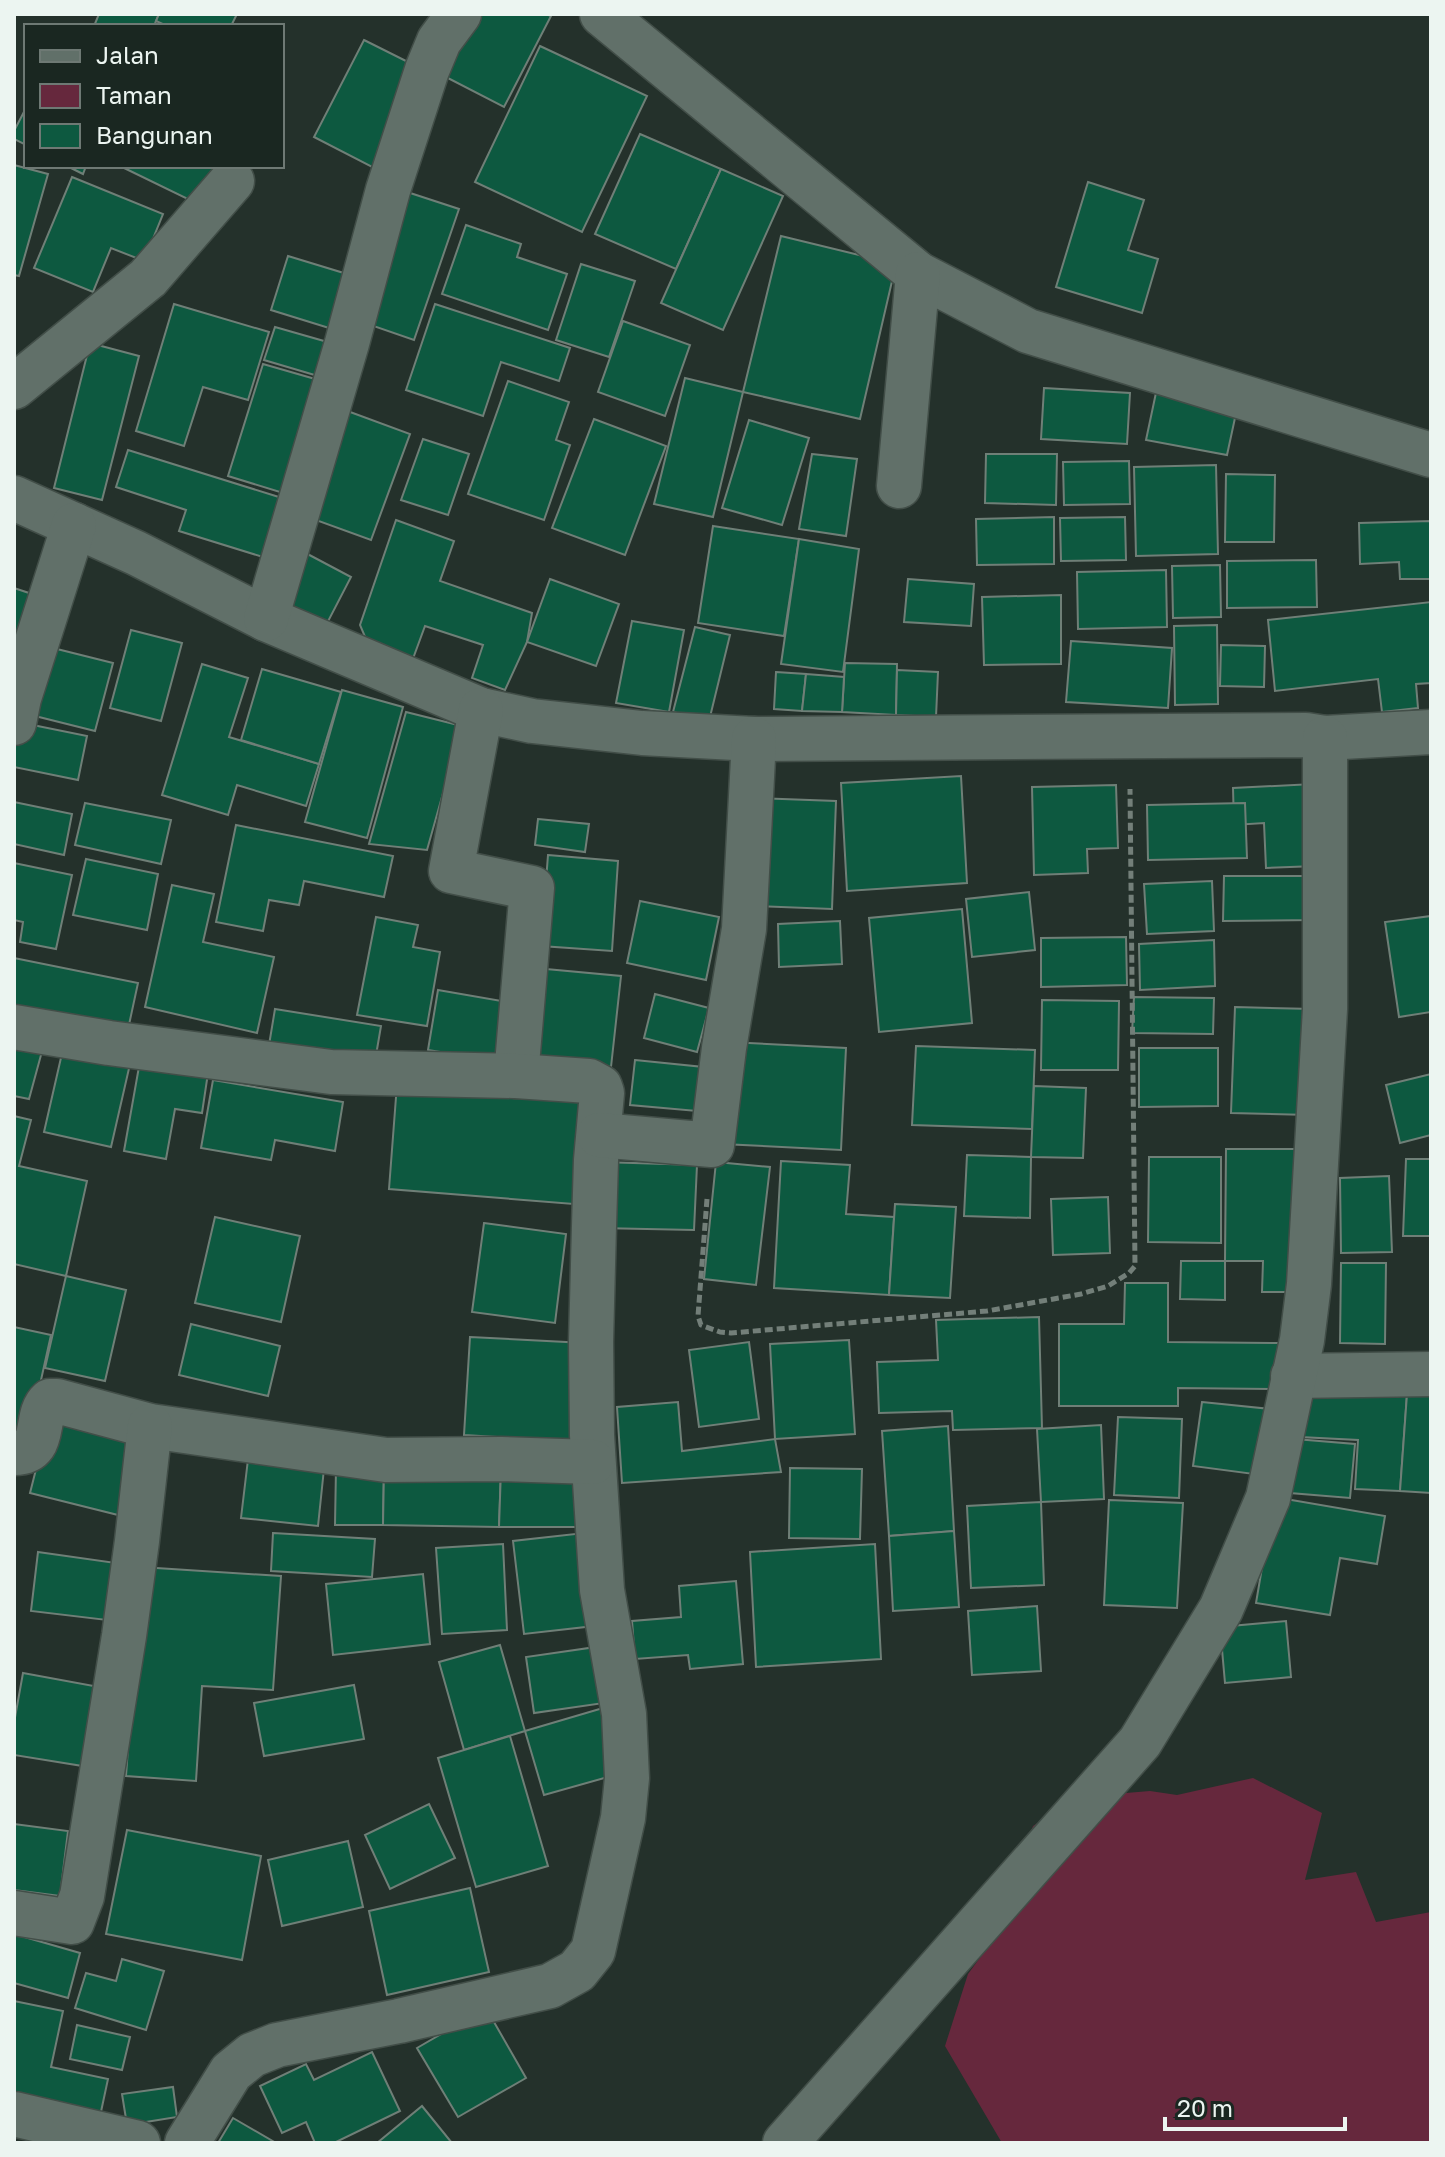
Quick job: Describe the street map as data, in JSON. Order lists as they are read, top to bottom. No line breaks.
{"legend":["Jalan","Taman","Bangunan"],"scale_bar":"20 m"}
